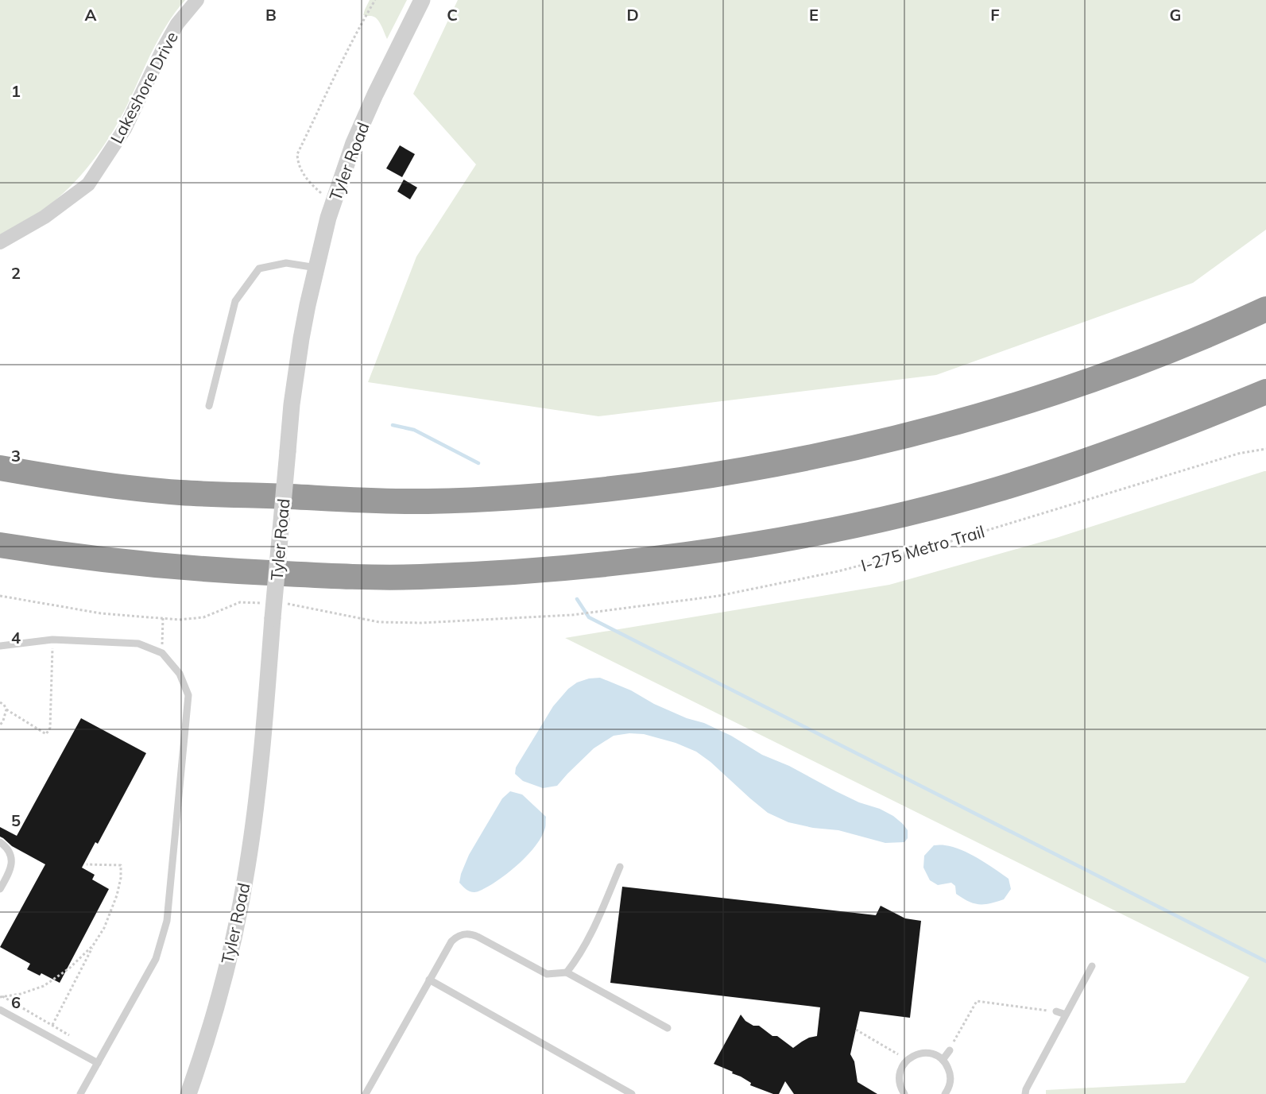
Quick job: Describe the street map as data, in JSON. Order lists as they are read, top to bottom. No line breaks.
{"streets":{"street":["Lakeshore Drive","Tyler Road"],"path":["I-275 Metro Trail"]},"grid":{"columns":["A","B","C","D","E","F","G"],"rows":["1","2","3","4","5","6"]}}
